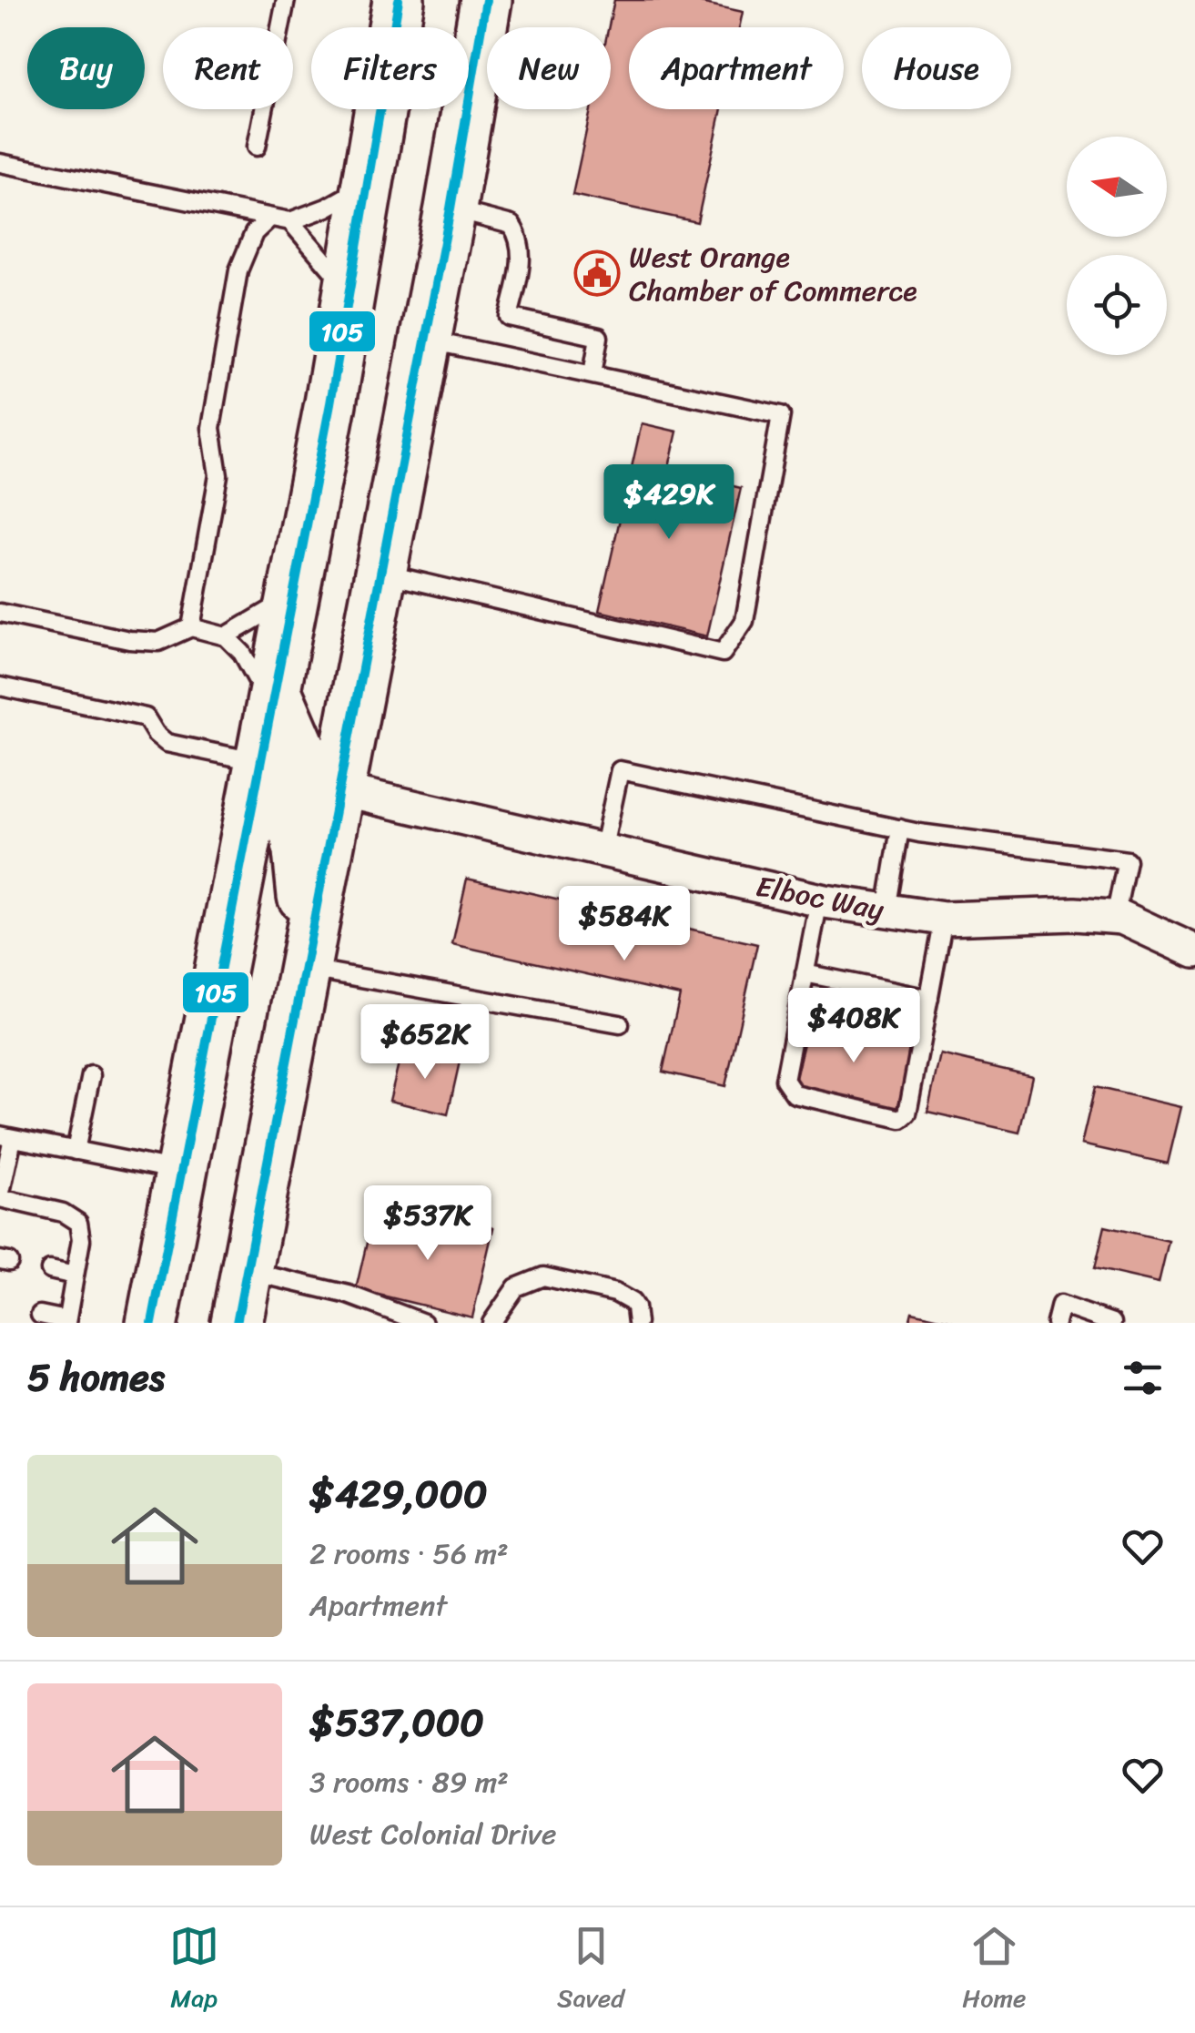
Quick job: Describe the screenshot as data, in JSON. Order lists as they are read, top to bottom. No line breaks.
{"streets":{"street":["Elboc Way"]},"places":{"public building":["West Orange Chamber of Commerce"]},"lines":["transit line 105"],"north":"left","page":{"chip":["Buy","Rent","Filters","New","Apartment","House"],"price":["$429K","$584K","$408K","$652K","$537K"],"heading":"5 homes","list":[{"name":"$429,000","note":"2 rooms · 56 m² · Apartment"},{"name":"$537,000","note":"3 rooms · 89 m² · West Colonial Drive"}],"tabs":["Map","Saved","Home"]}}
